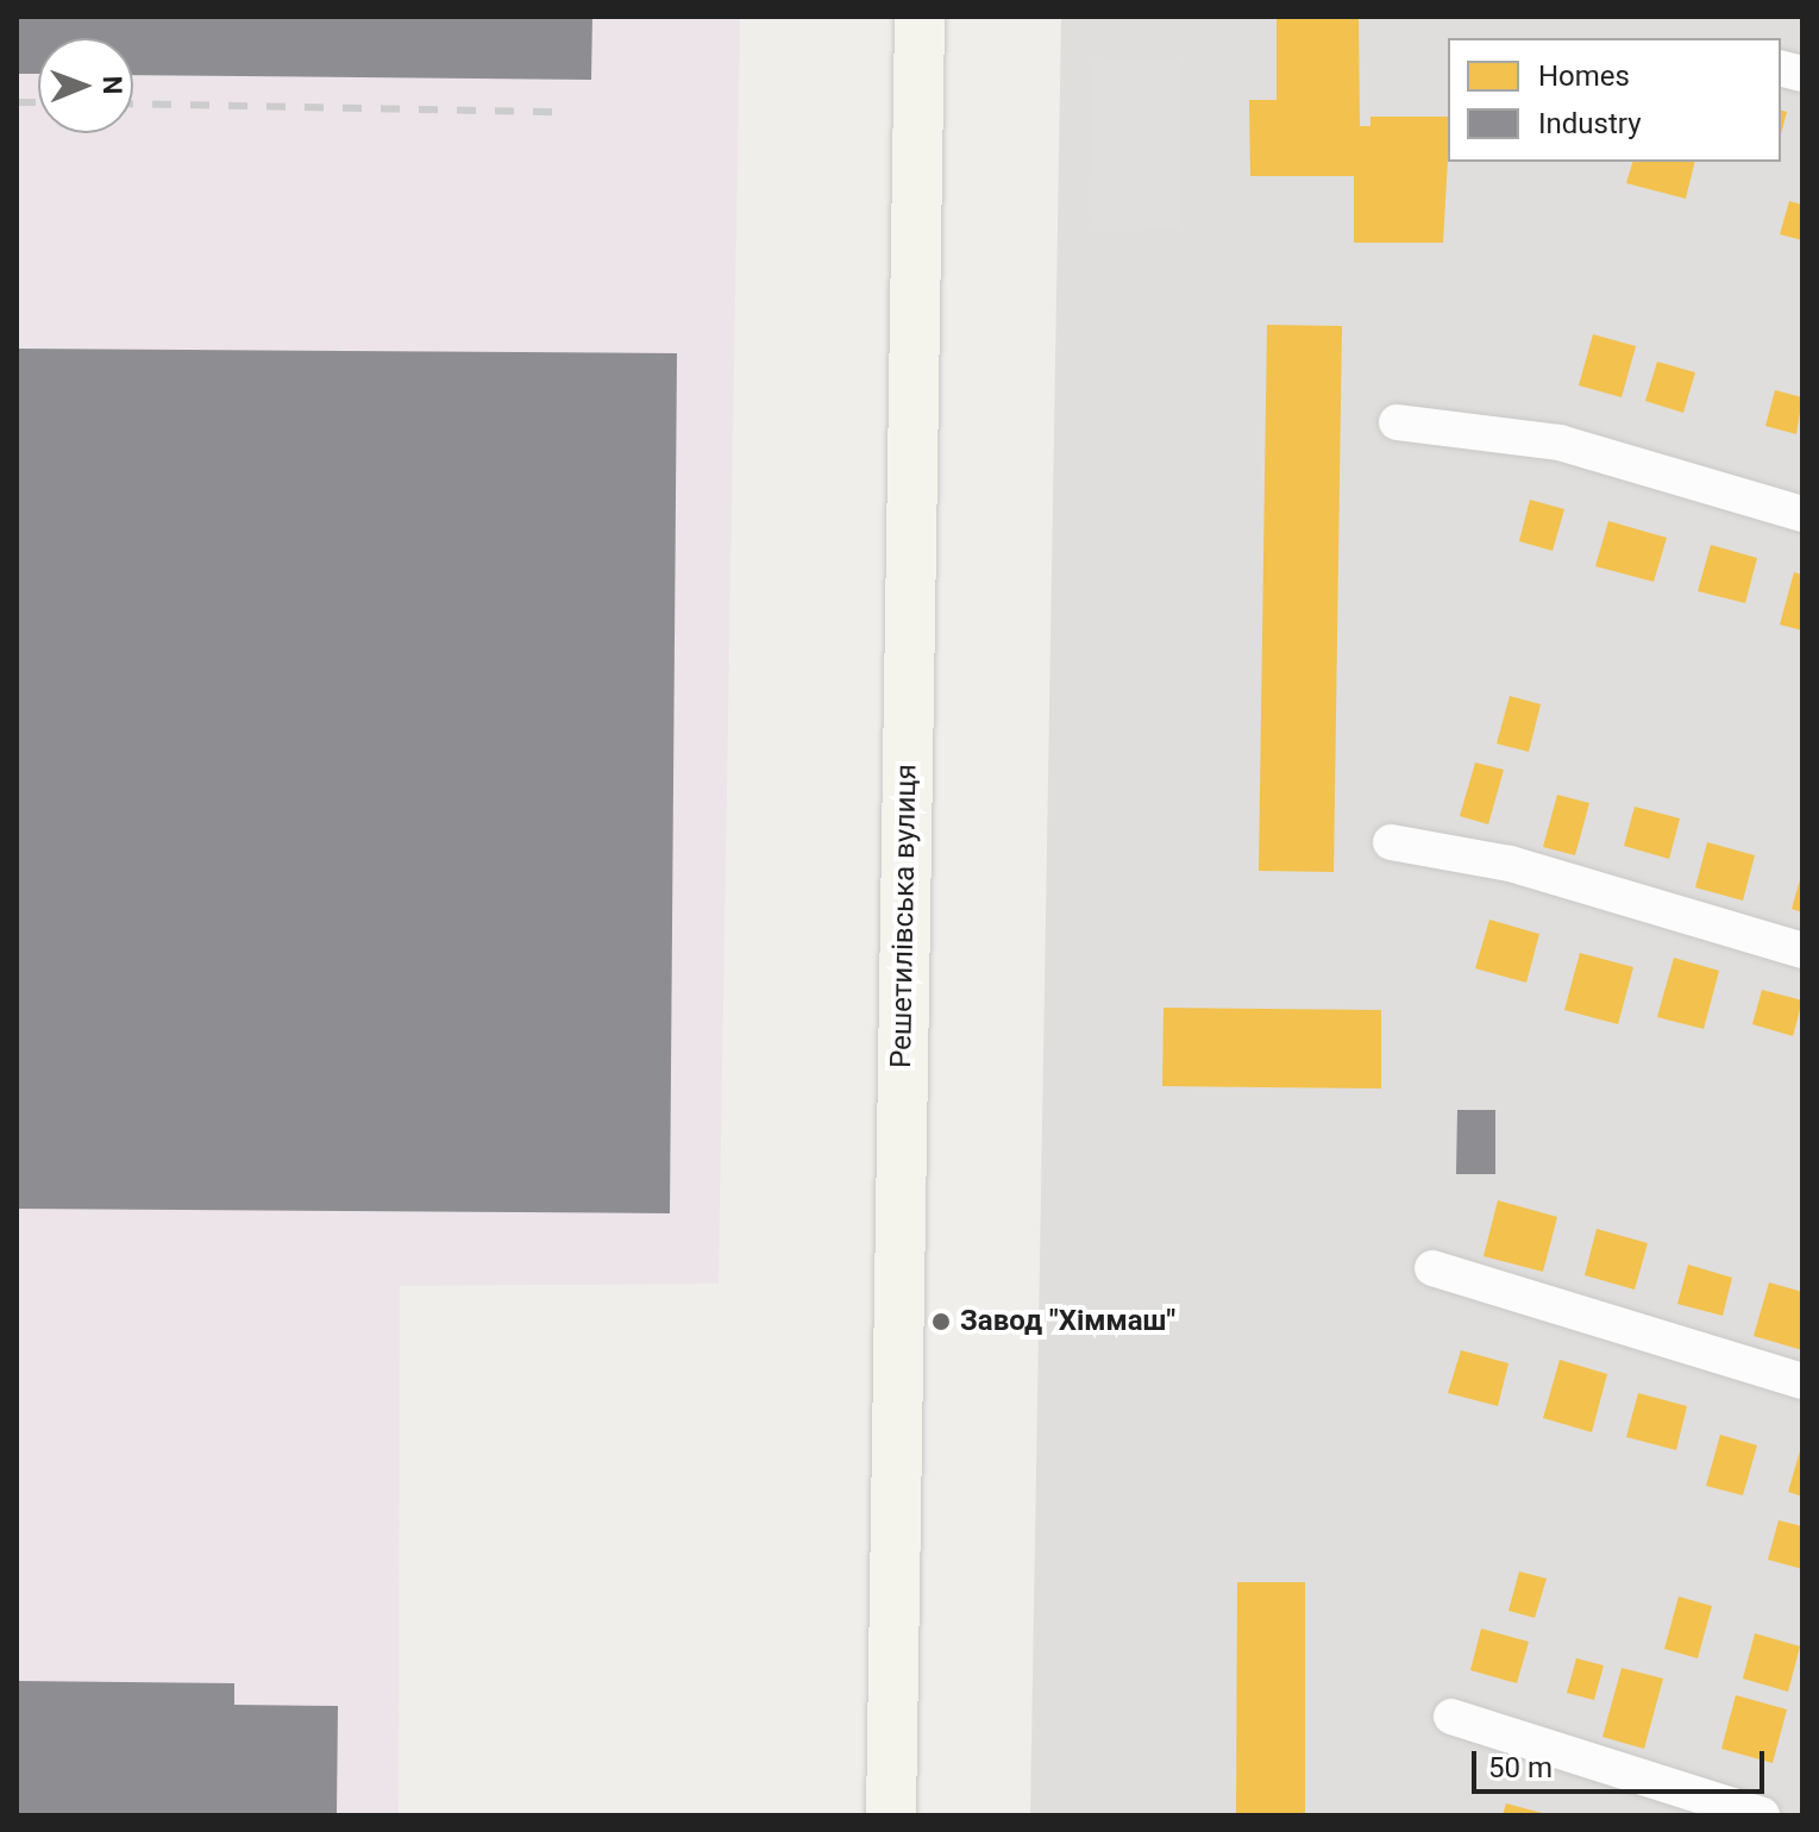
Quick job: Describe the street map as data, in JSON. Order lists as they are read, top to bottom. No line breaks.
{"streets":{"street":["Решетилівська вулиця"]},"places":["Завод \"Хіммаш\""],"legend":["Homes","Industry"],"scale_bar":"50 m","north":"right"}
